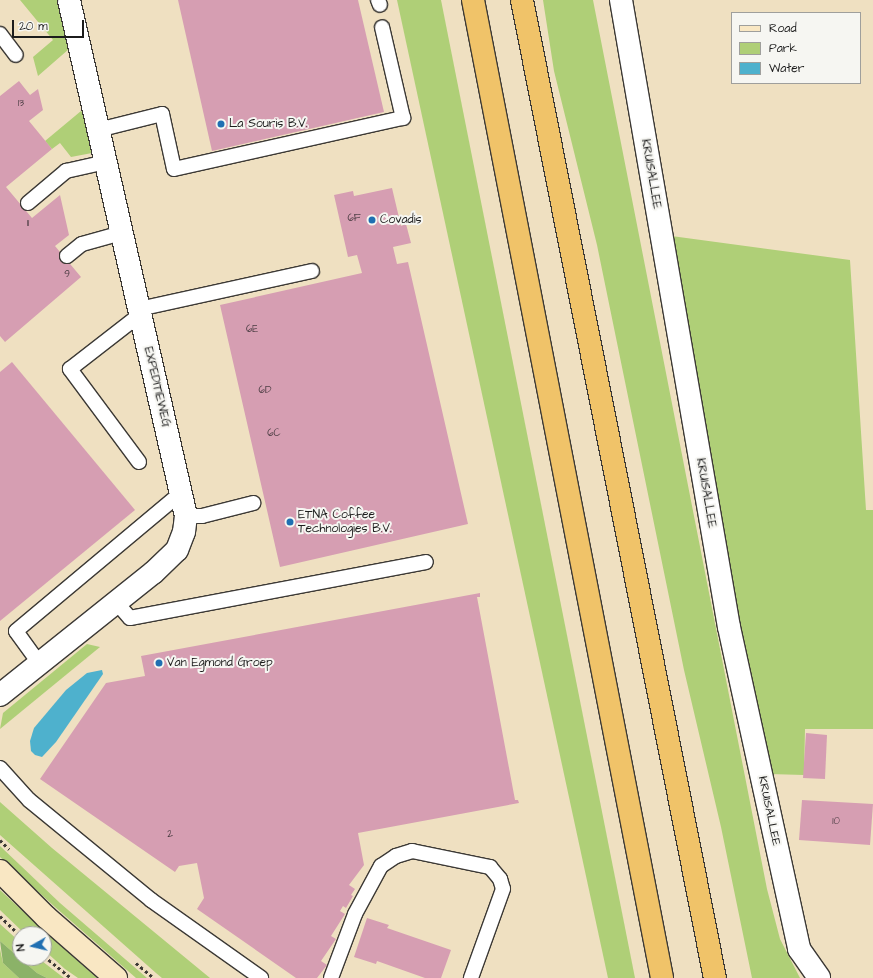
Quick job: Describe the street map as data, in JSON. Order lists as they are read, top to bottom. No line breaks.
{"streets":{"street":["KRUISALLEE","EXPEDITIEWEG"]},"places":["La Souris B.V.","Covadis","ETNA Coffee Technologies B.V.","Van Egmond Groep"],"house_numbers":["13","6F","11","9","6E","6D","6C","10","2"],"legend":["Road","Park","Water"],"scale_bar":"20 m","north":"left"}
